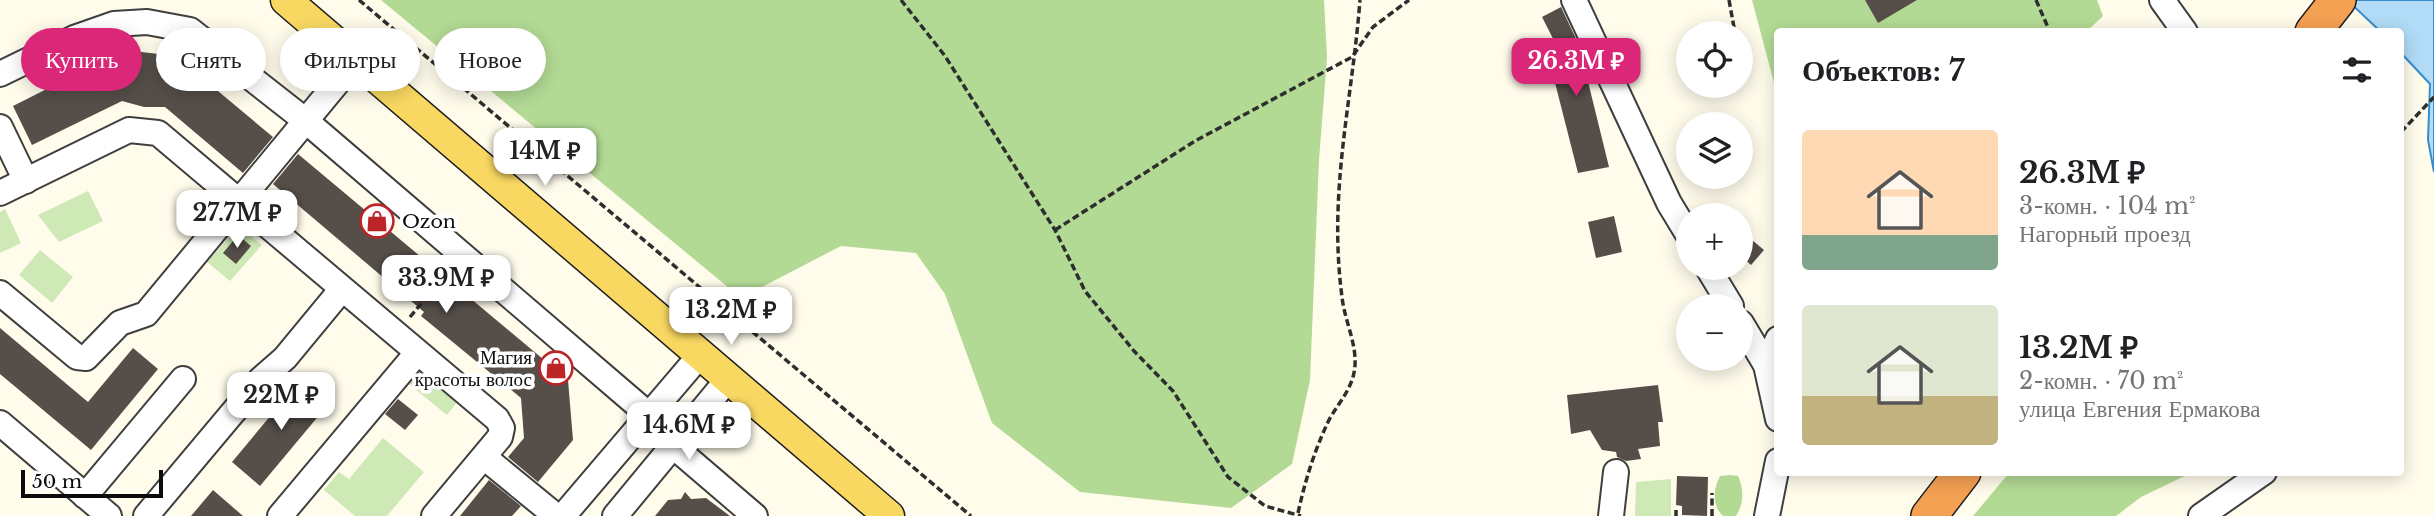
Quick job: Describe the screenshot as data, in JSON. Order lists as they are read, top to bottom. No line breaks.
{"places":{"shop":["Ozon","Магия красоты волос"]},"scale_bar":"50 m","page":{"map_buttons":["+","−"],"chip":["Купить","Снять","Фильтры","Новое"],"heading":"Объектов: 7","price":["26.3M ₽","14M ₽","27.7M ₽","33.9M ₽","13.2M ₽","22M ₽","14.6M ₽"],"list":[{"name":"26.3M ₽","note":"3-комн. · 104 m² · Нагорный проезд"},{"name":"13.2M ₽","note":"2-комн. · 70 m² · улица Евгения Ермакова"}],"scale":"50 m"}}
